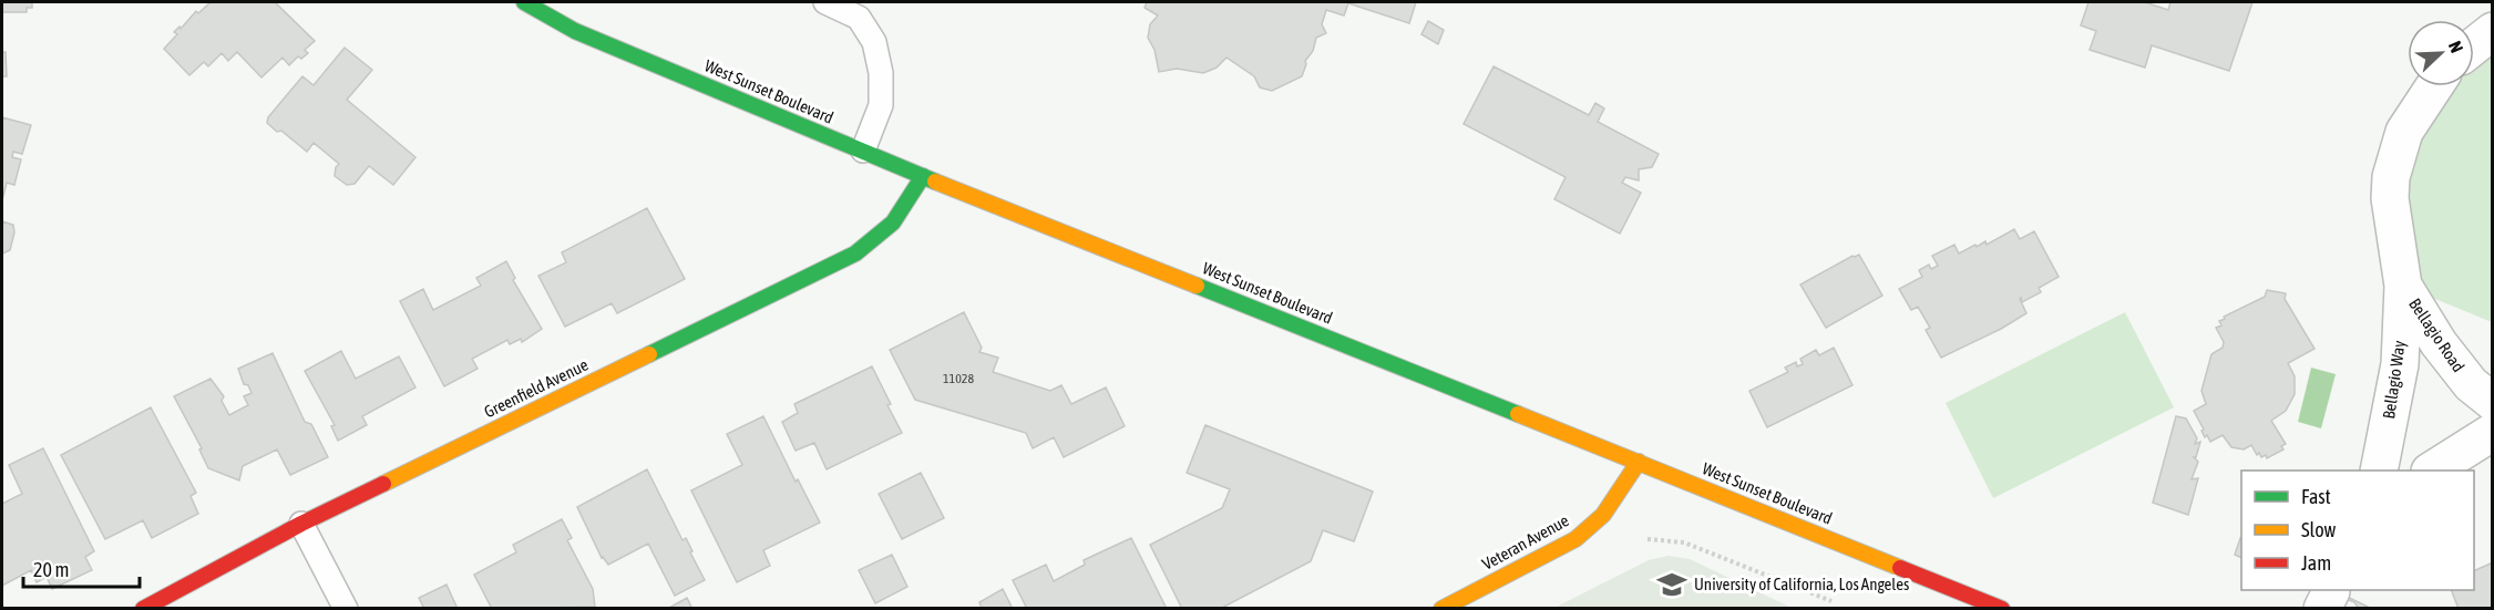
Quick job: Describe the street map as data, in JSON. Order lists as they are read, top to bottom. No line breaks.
{"streets":{"main road":["West Sunset Boulevard","Greenfield Avenue","Veteran Avenue"],"street":["Bellagio Road","Bellagio Way"]},"crossings":[["West Sunset Boulevard","Greenfield Avenue"],["West Sunset Boulevard","Veteran Avenue"],["Bellagio Road","Bellagio Way"]],"places":{"school or university":["University of California, Los Angeles"]},"house_numbers":["11028"],"legend":["Fast","Slow","Jam"],"scale_bar":"20 m","north":"top right"}
